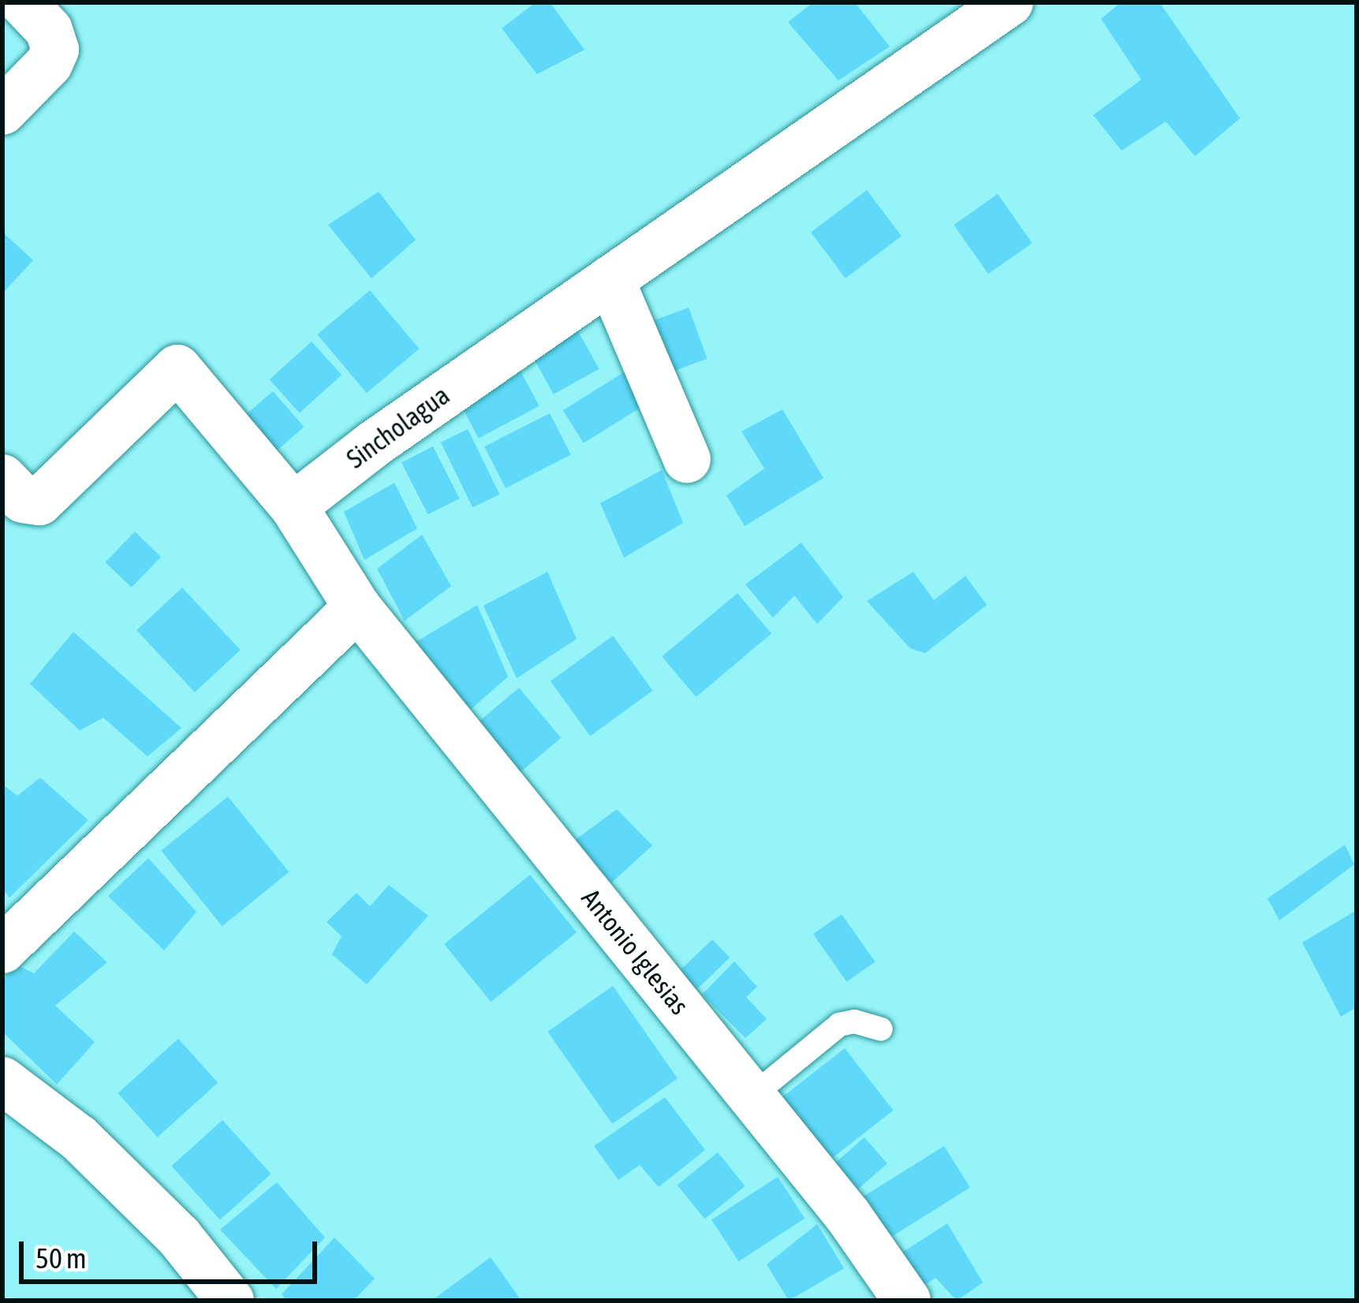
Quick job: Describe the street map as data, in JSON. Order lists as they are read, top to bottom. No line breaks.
{"streets":{"street":["Sincholagua","Antonio Iglesias"]},"scale_bar":"50 m"}
